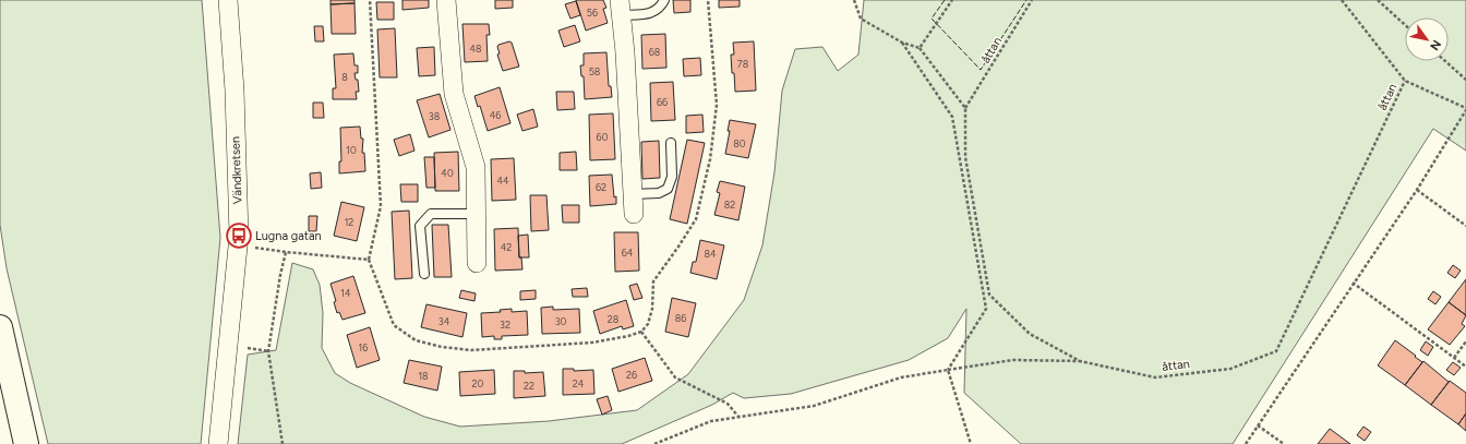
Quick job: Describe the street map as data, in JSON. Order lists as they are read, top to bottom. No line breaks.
{"streets":{"street":["Vändkretsen"],"path":["åttan"]},"places":{"bus stop":["Lugna gatan"]},"house_numbers":["56","48","68","78","58","8","66","46","38","60","80","10","40","44","62","82","12","42","64","84","14","86","28","34","30","32","16","26","18","20","24","22"],"north":"bottom right"}
